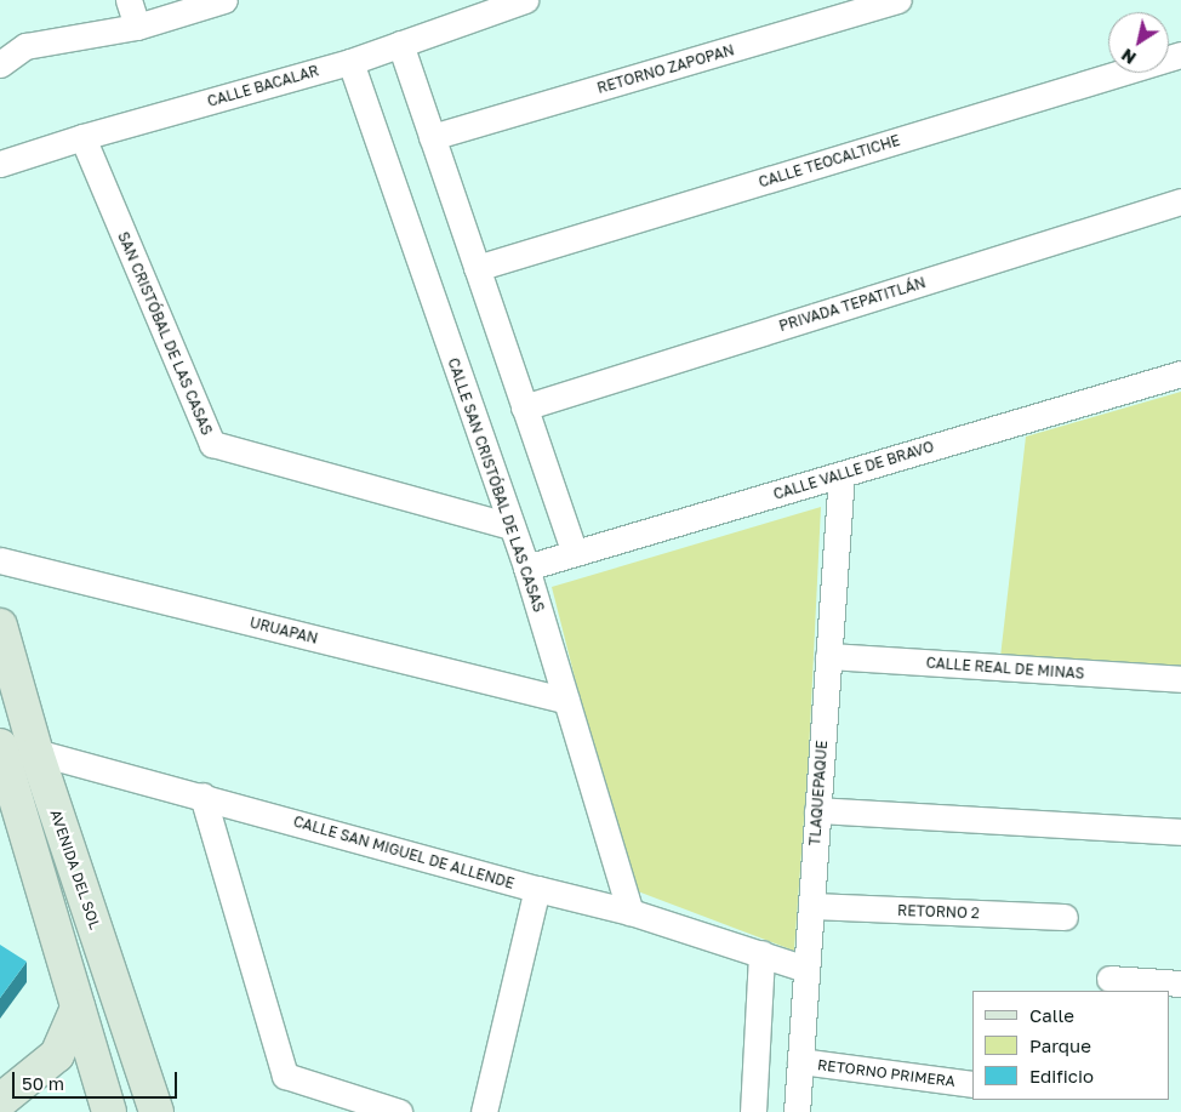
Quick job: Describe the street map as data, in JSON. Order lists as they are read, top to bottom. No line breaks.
{"streets":{"street":["RETORNO ZAPOPAN","CALLE BACALAR","CALLE TEOCALTICHE","PRIVADA TEPATITLÁN","SAN CRISTÓBAL DE LAS CASAS","CALLE VALLE DE BRAVO","CALLE SAN CRISTÓBAL DE LAS CASAS","URUAPAN","CALLE REAL DE MINAS","TLAQUEPAQUE","CALLE SAN MIGUEL DE ALLENDE","AVENIDA DEL SOL","RETORNO 2","RETORNO PRIMERA"]},"crossings":[["CALLE BACALAR","SAN CRISTÓBAL DE LAS CASAS"],["CALLE BACALAR","CALLE SAN CRISTÓBAL DE LAS CASAS"],["SAN CRISTÓBAL DE LAS CASAS","CALLE SAN CRISTÓBAL DE LAS CASAS"],["CALLE VALLE DE BRAVO","CALLE SAN CRISTÓBAL DE LAS CASAS"],["CALLE VALLE DE BRAVO","TLAQUEPAQUE"],["CALLE SAN CRISTÓBAL DE LAS CASAS","URUAPAN"],["CALLE SAN CRISTÓBAL DE LAS CASAS","CALLE SAN MIGUEL DE ALLENDE"],["CALLE REAL DE MINAS","TLAQUEPAQUE"],["TLAQUEPAQUE","CALLE SAN MIGUEL DE ALLENDE"],["TLAQUEPAQUE","RETORNO 2"],["TLAQUEPAQUE","RETORNO PRIMERA"],["CALLE SAN MIGUEL DE ALLENDE","AVENIDA DEL SOL"]],"legend":["Calle","Parque","Edificio"],"scale_bar":"50 m","north":"bottom left"}
